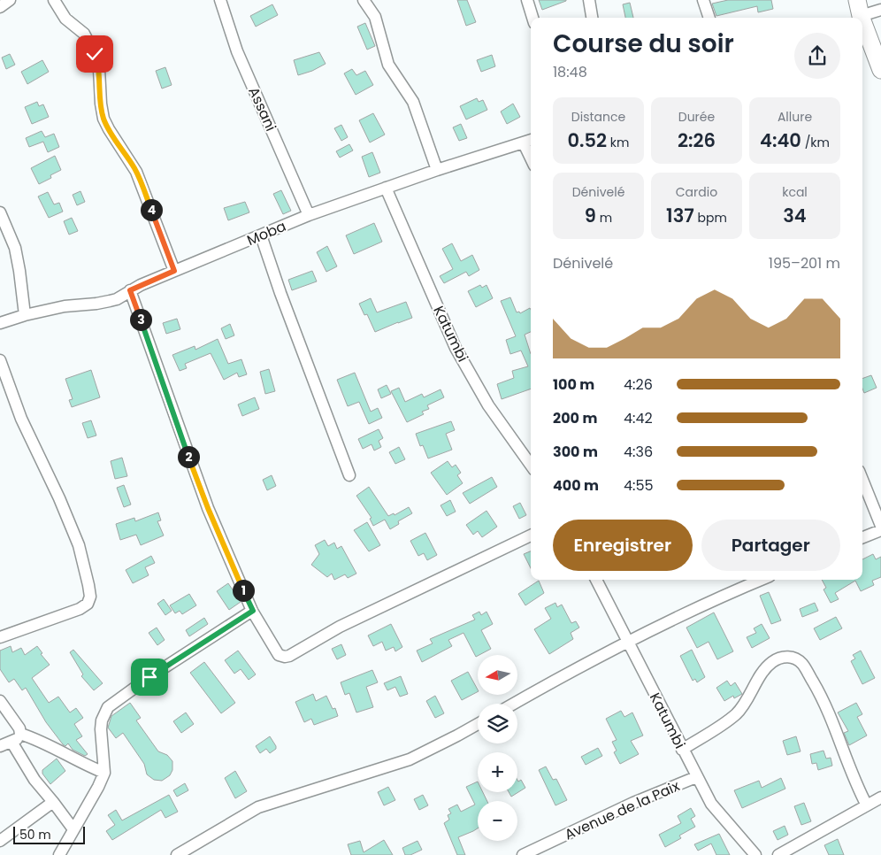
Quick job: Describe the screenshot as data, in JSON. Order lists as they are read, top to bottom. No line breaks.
{"streets":{"street":["Assani","Moba","Katumbi","Avenue de la Paix"]},"crossings":[["Assani","Moba"],["Moba","Katumbi"],["Katumbi","Avenue de la Paix"]],"scale_bar":"50 m","north":"left","page":{"heading":["Course du soir","18:48"],"stats":[["Distance","0.52 km"],["Durée","2:26"],["Allure","4:40 /km"],["Dénivelé","9 m"],["Cardio","137 bpm"],["kcal","34"]],"pins":["4","3","2","1"],"chart":["Dénivelé","195–201 m"],"list":[{"name":"100 m","note":"4:26"},{"name":"200 m","note":"4:42"},{"name":"300 m","note":"4:36"},{"name":"400 m","note":"4:55"}],"buttons":["Enregistrer","Partager"],"map_buttons":["+","−"],"scale":"50 m"}}
